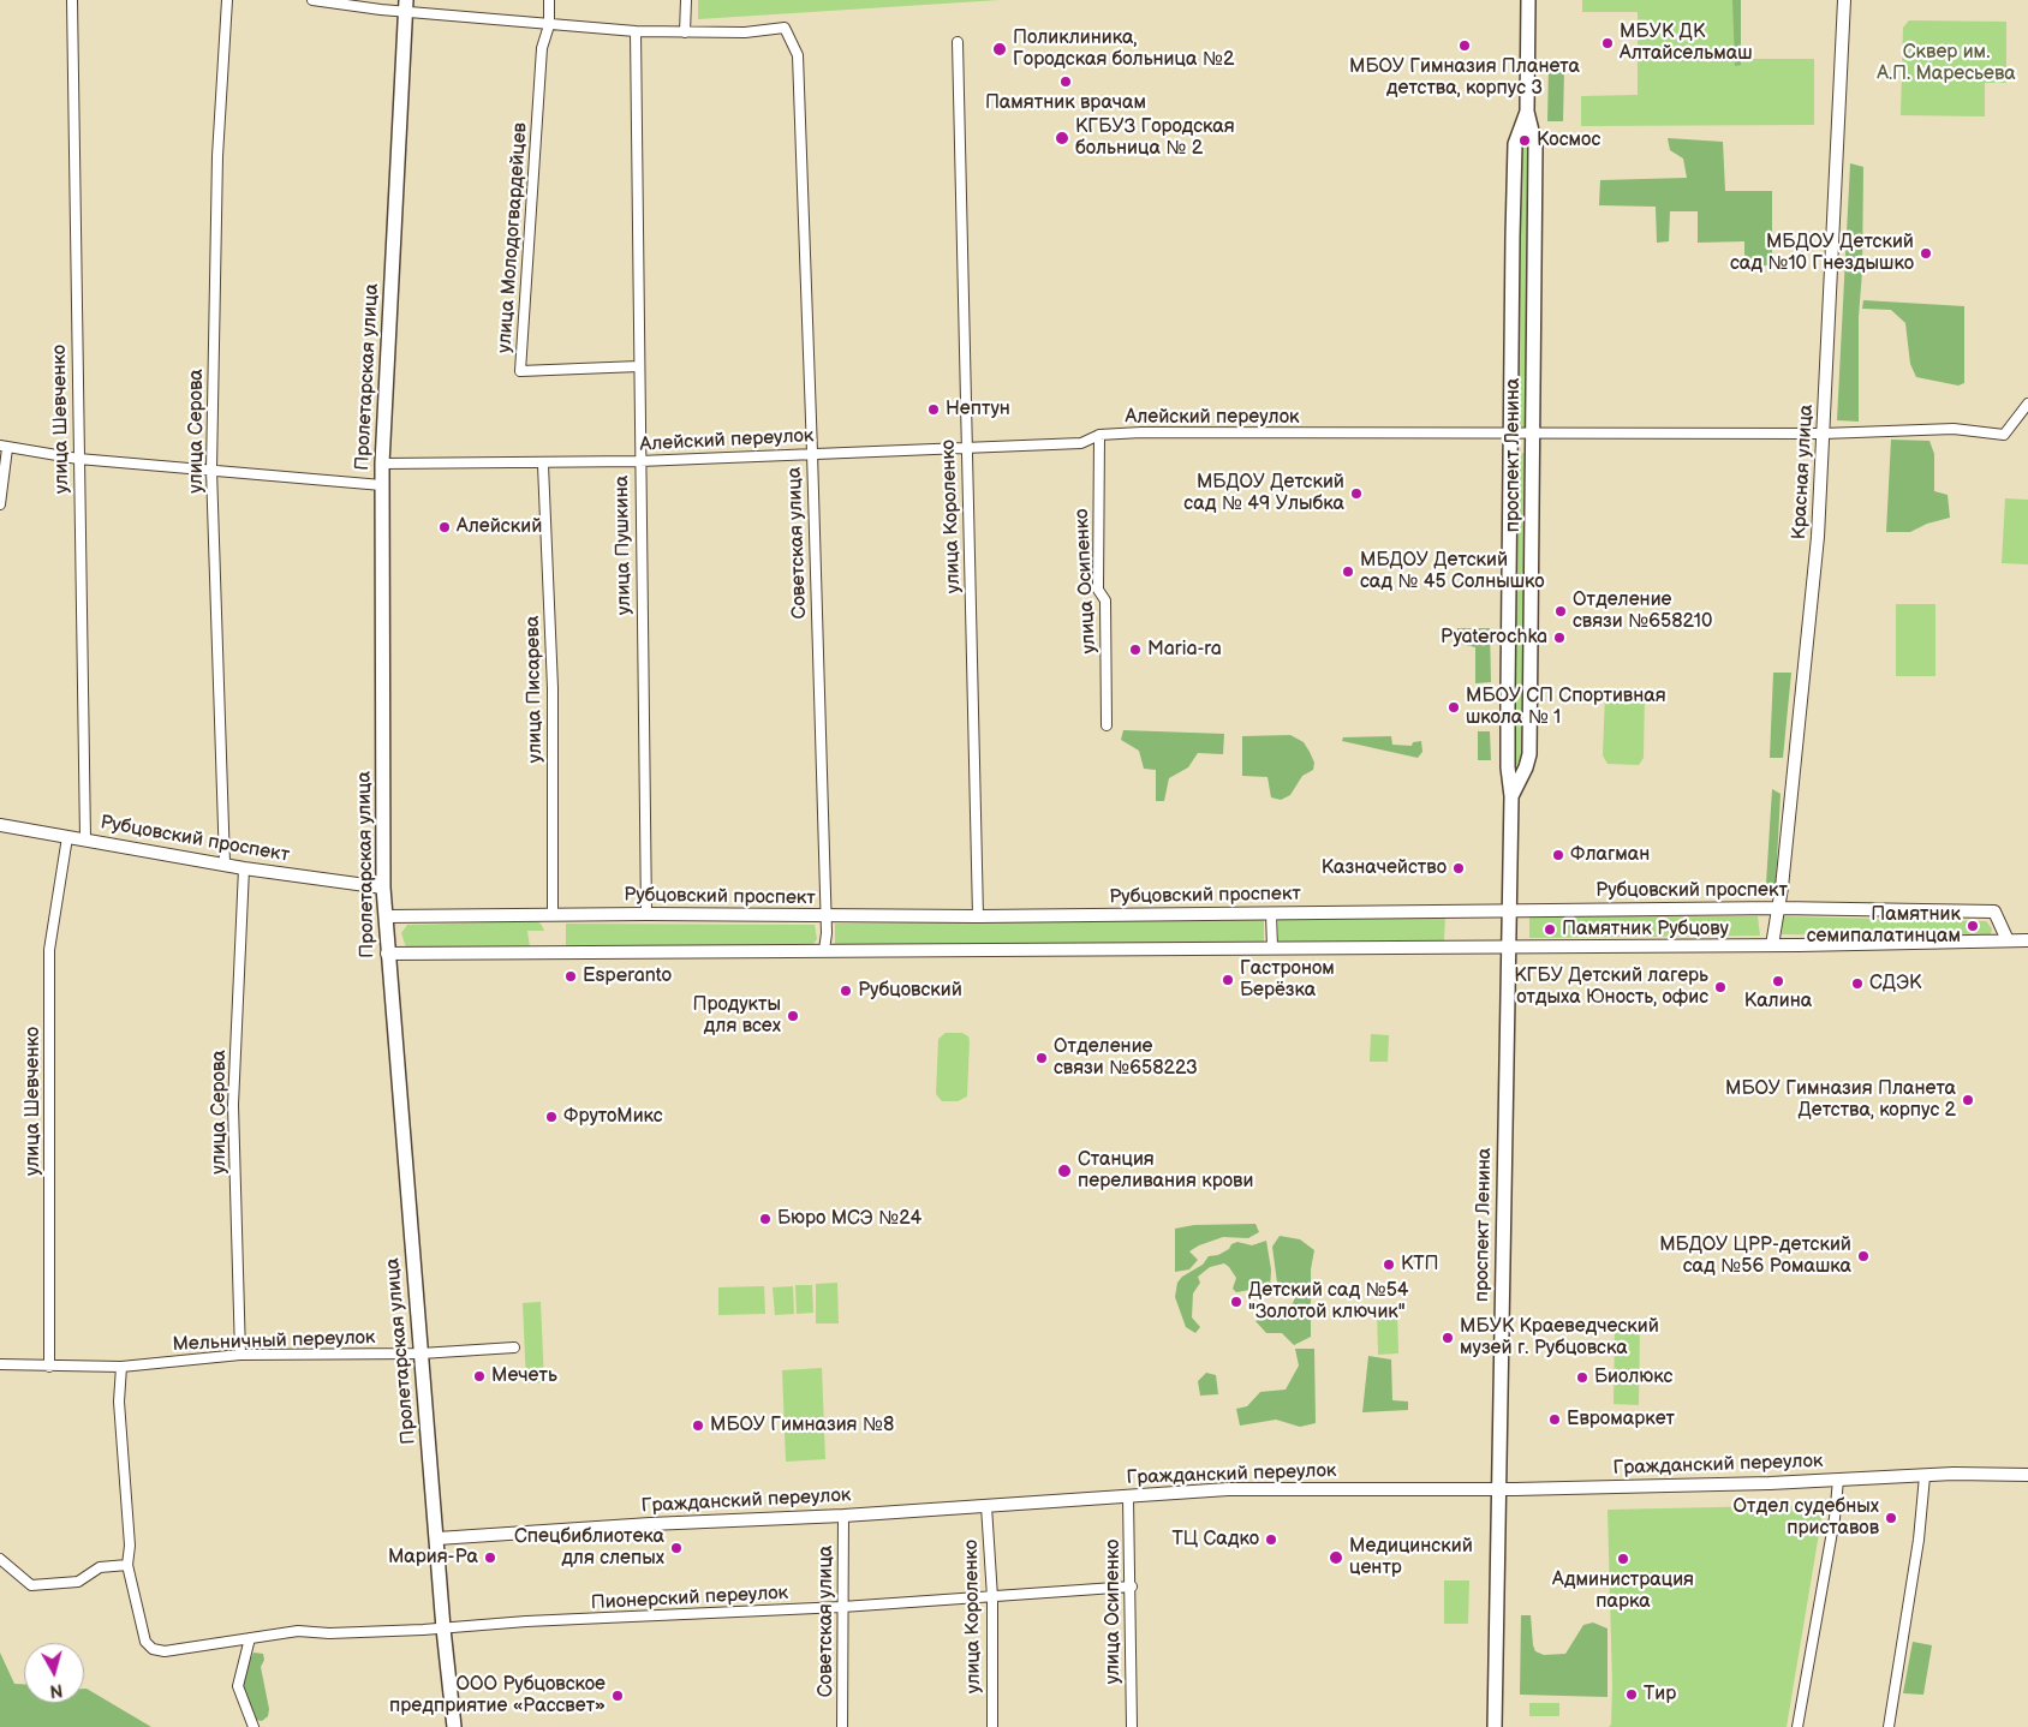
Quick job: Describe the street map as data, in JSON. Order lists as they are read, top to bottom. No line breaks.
{"streets":{"main road":["Пролетарская улица","проспект Ленина"],"street":["улица Молодогвардейцев","Алейский переулок","улица Шевченко","улица Серова","Красная улица","улица Короленко","Советская улица","улица Пушкина","улица Осипенко","улица Писарева","Рубцовский проспект","Мельничный переулок","Гражданский переулок","Пионерский переулок"]},"crossings":[["улица Молодогвардейцев","улица Пушкина"],["Пролетарская улица","Алейский переулок"],["Пролетарская улица","Рубцовский проспект"],["Пролетарская улица","Мельничный переулок"],["Пролетарская улица","Гражданский переулок"],["Пролетарская улица","Пионерский переулок"],["Алейский переулок","проспект Ленина"],["Алейский переулок","Красная улица"],["Алейский переулок","улица Короленко"],["Алейский переулок","Советская улица"],["Алейский переулок","улица Пушкина"],["Алейский переулок","улица Осипенко"],["Алейский переулок","улица Писарева"],["улица Шевченко","Рубцовский проспект"],["улица Шевченко","Мельничный переулок"],["улица Серова","Рубцовский проспект"],["улица Серова","Мельничный переулок"],["проспект Ленина","Рубцовский проспект"],["проспект Ленина","Гражданский переулок"],["Красная улица","Рубцовский проспект"],["улица Короленко","Рубцовский проспект"],["улица Короленко","Гражданский переулок"],["улица Короленко","Пионерский переулок"],["Советская улица","Рубцовский проспект"],["Советская улица","Гражданский переулок"],["Советская улица","Пионерский переулок"],["улица Пушкина","Рубцовский проспект"],["улица Осипенко","Гражданский переулок"],["улица Осипенко","Пионерский переулок"],["улица Писарева","Рубцовский проспект"]],"parks":["Сквер им. А.П. Маресьева"],"places":["МБУК ДК Алтайсельмаш","МБОУ Гимназия Планета детства, корпус 3","Поликлиника, Городская больница №2","Памятник врачам","КГБУЗ Городская больница № 2","Космос","МБДОУ Детский сад №10 Гнездышко","Нептун","МБДОУ Детский сад № 49 Улыбка","Алейский","МБДОУ Детский сад № 45 Солнышко","Отделение связи №658210","Pyaterochka","Maria-ra","МБОУ СП Спортивная школа № 1","Флагман","Казначейство","Памятник семипалатинцам","Памятник Рубцову","Esperanto","Гастроном Берёзка","Калина","СДЭК","КГБУ Детский лагерь отдыха Юность, офис","Рубцовский","Продукты для всех","Отделение связи №658223","МБОУ Гимназия Планета Детства, корпус 2","ФрутоМикс","Станция переливания крови","Бюро МСЭ №24","МБДОУ ЦРР-детский сад №56 Ромашка","КТП","Детский сад №54 \"Золотой ключик\"","МБУК Краеведческий музей г. Рубцовска","Мечеть","Биолюкс","Евромаркет","МБОУ Гимназия №8","Отдел судебных приставов","ТЦ Садко","Спецбиблиотека для слепых","Мария-Ра","Медицинский центр","Администрация парка","Тир","ООО Рубцовское предприятие «Рассвет»"],"north":"bottom"}
